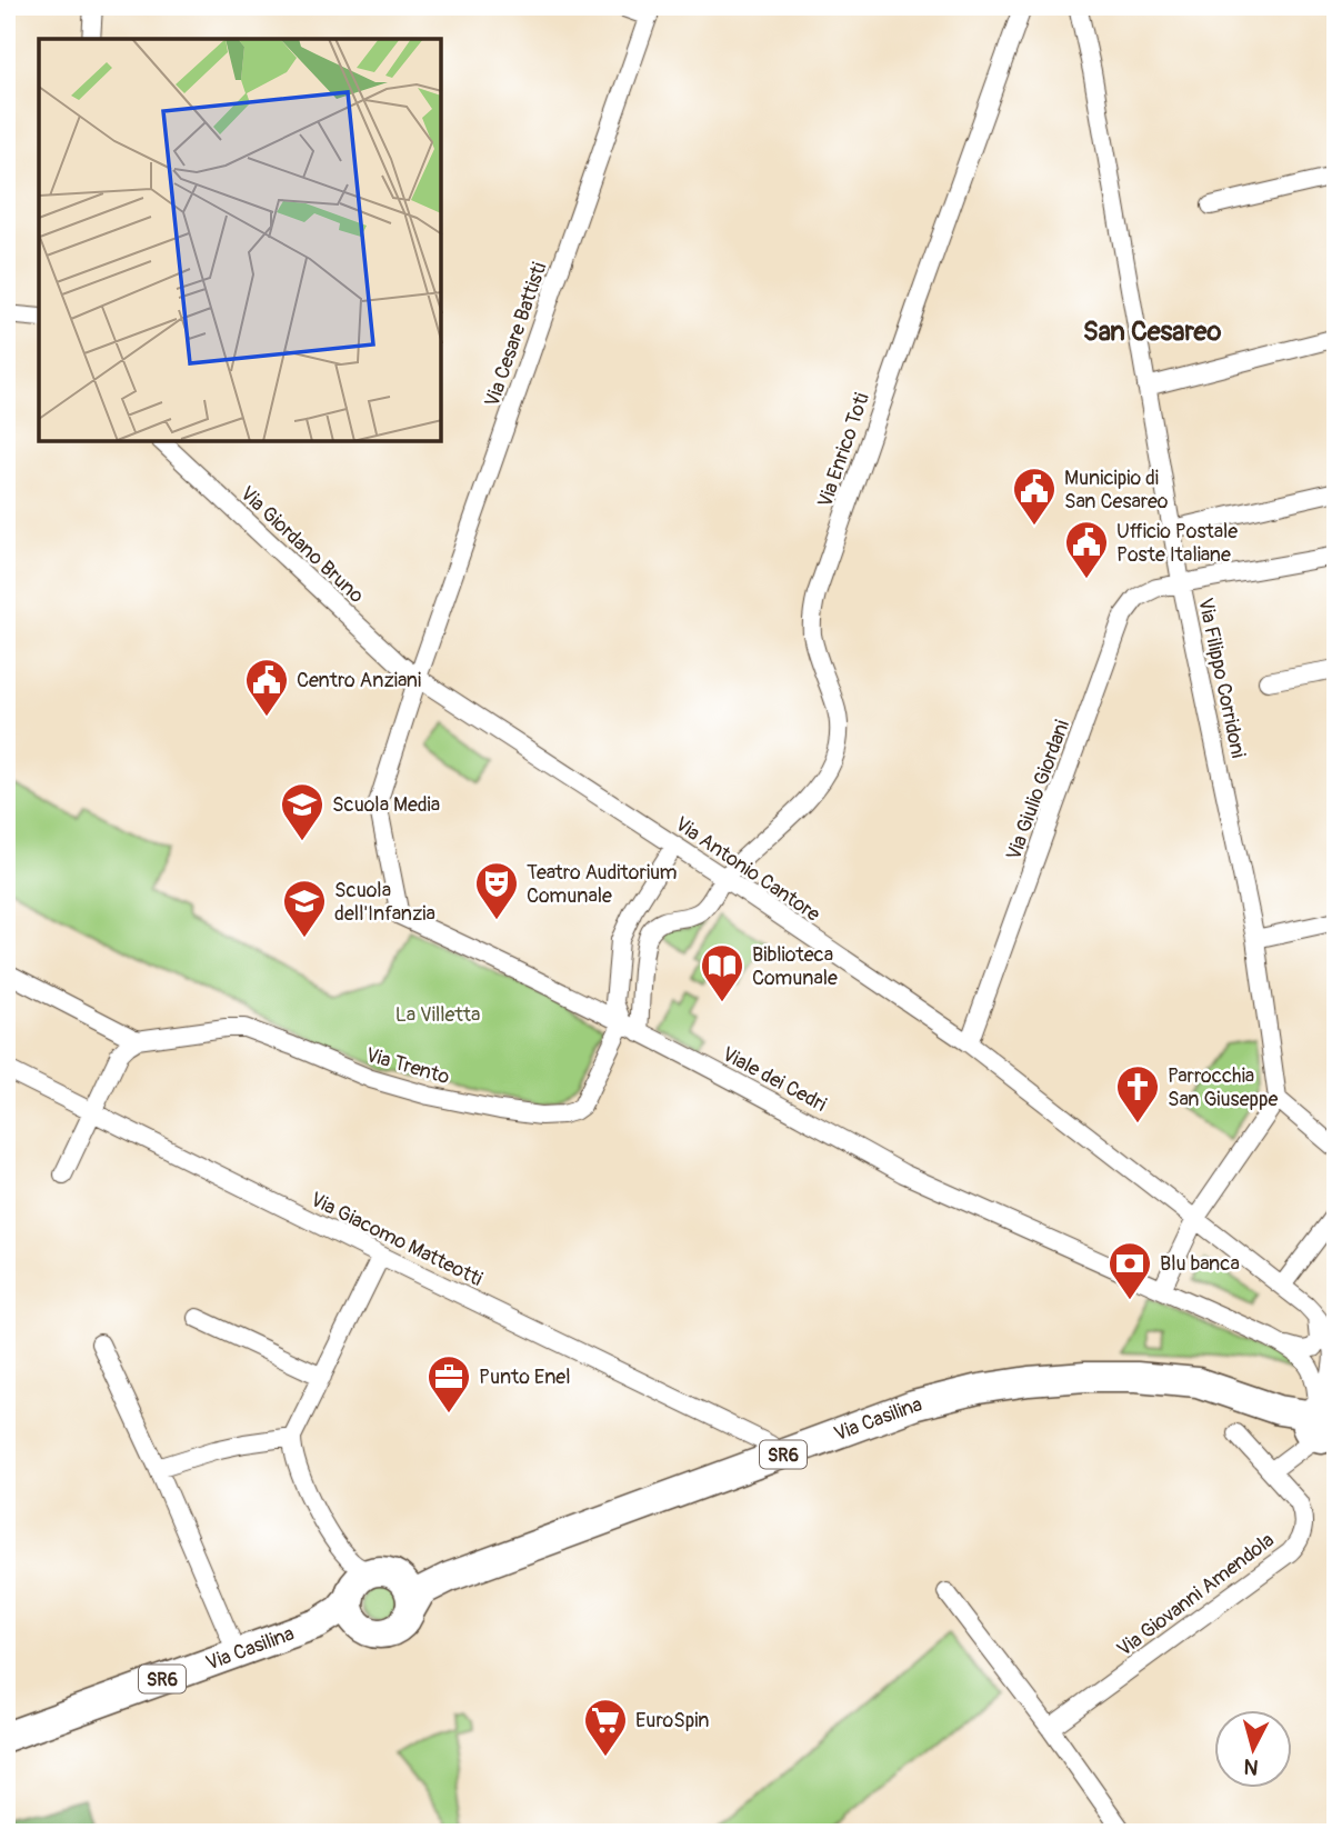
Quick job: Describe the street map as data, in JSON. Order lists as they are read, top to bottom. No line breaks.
{"streets":{"main road":["Via Casilina","SR6"],"street":["Via Cesare Battisti","Via Enrico Toti","Via Giordano Bruno","Via Filippo Corridoni","Via Giulio Giordani","Via Antonio Cantore","Via Trento","Viale dei Cedri","Via Giacomo Matteotti","Via Giovanni Amendola"]},"crossings":[["Via Cesare Battisti","Via Giordano Bruno"],["Via Cesare Battisti","Via Antonio Cantore"],["Via Cesare Battisti","Viale dei Cedri"],["Via Enrico Toti","Via Antonio Cantore"],["Via Enrico Toti","Viale dei Cedri"],["Via Giordano Bruno","Via Antonio Cantore"],["Via Giordano Bruno","Viale dei Cedri"],["Via Filippo Corridoni","Via Giulio Giordani"],["Via Giulio Giordani","Via Antonio Cantore"],["Via Antonio Cantore","Viale dei Cedri"],["Via Trento","Viale dei Cedri"],["Viale dei Cedri","Via Casilina"],["Via Casilina","SR6"]],"districts":["San Cesareo"],"parks":["La Villetta"],"places":{"public building":["Municipio di San Cesareo","Ufficio Postale Poste Italiane","Centro Anziani"],"school or university":["Scuola Media","Scuola dell'Infanzia"],"theatre":["Teatro Auditorium Comunale"],"library":["Biblioteca Comunale"],"church":["Parrocchia San Giuseppe"],"bank":["Blu banca"],"office":["Punto Enel"],"supermarket":["EuroSpin"]},"north":"bottom"}
